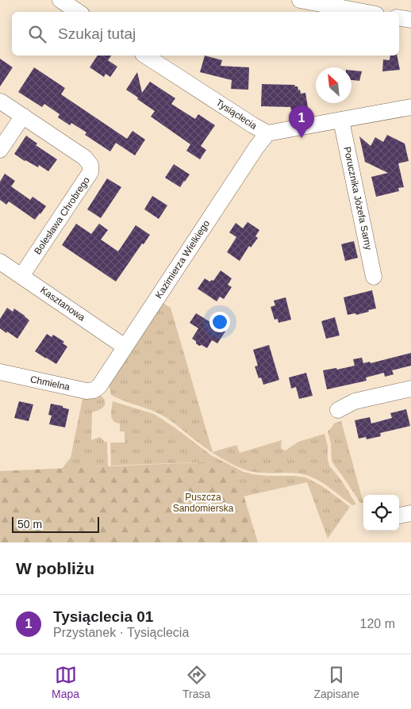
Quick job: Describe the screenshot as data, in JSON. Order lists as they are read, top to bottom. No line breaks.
{"streets":{"street":["Tysiąclecia","Porucznika Józefa Sarny","Bolesława Chrobrego","Kazimierza Wielkiego","Kasztanowa","Chmielna"]},"crossings":[["Tysiąclecia","Porucznika Józefa Sarny"],["Tysiąclecia","Kazimierza Wielkiego"],["Bolesława Chrobrego","Kasztanowa"],["Kazimierza Wielkiego","Kasztanowa"],["Kazimierza Wielkiego","Chmielna"]],"parks":["Puszcza Sandomierska"],"scale_bar":"50 m","north":"top left","page":{"search":"Szukaj tutaj","pins":"1","scale":"50 m","heading":"W pobliżu","list":[{"mark":"1","name":"Tysiąclecia 01","note":"Przystanek · Tysiąclecia","value":"120 m"}],"nav":["Mapa","Trasa","Zapisane"]}}
